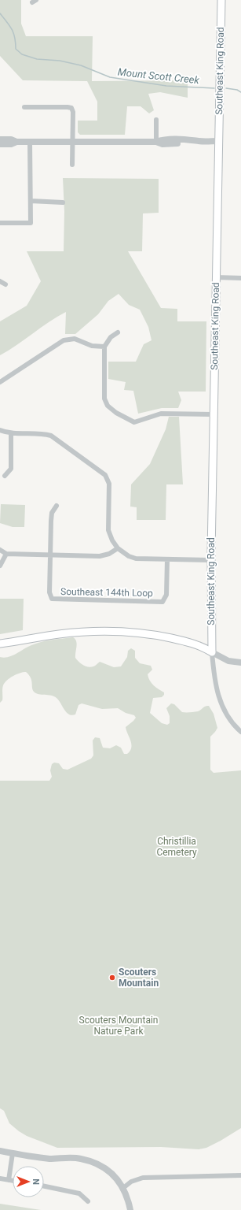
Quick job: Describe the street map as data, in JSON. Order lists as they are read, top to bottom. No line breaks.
{"streets":{"main road":["Southeast King Road"],"street":["Southeast 144th Loop"]},"water":["Mount Scott Creek"],"parks":["Christillia Cemetery","Scouters Mountain Nature Park"],"places":["Scouters Mountain"],"north":"right"}
